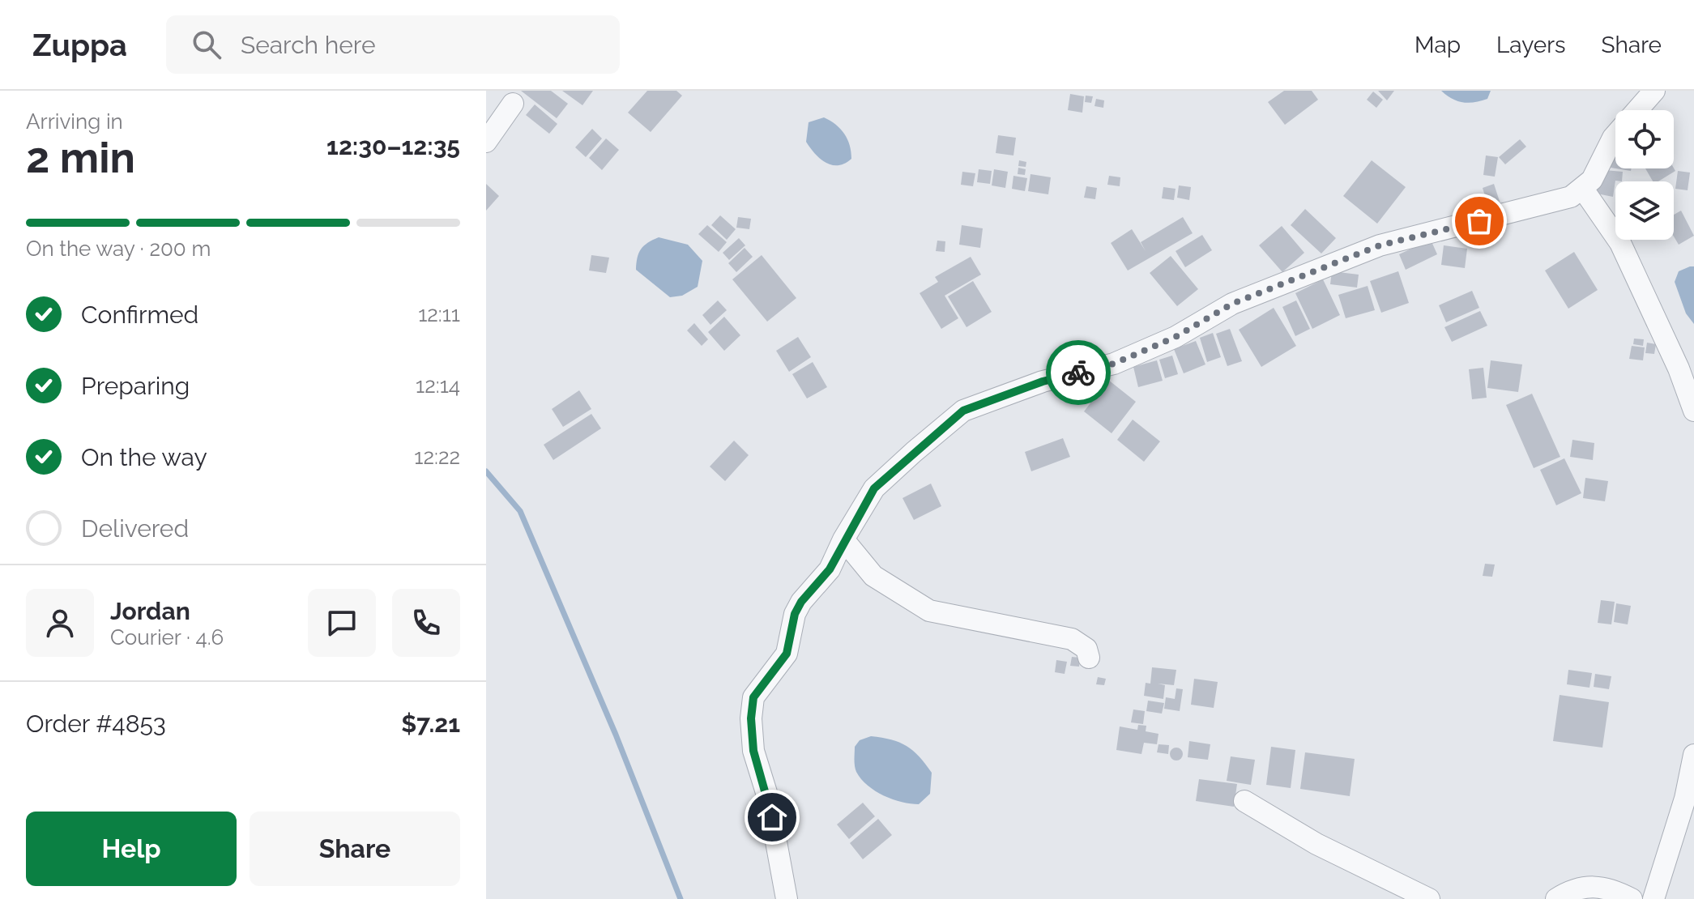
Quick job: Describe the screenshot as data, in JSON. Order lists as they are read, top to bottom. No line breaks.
{"page":{"header":"Zuppa","search":"Search here","nav":["Map","Layers","Share"],"heading":["2 min","Arriving in","12:30–12:35"],"panel":["Jordan","Courier · 4.6","Order #4853","$7.21"],"bar":"On the way · 200 m","list":[["Confirmed","12:11"],["Preparing","12:14"],["On the way","12:22"],"Delivered"],"buttons":["Help","Share"]}}
